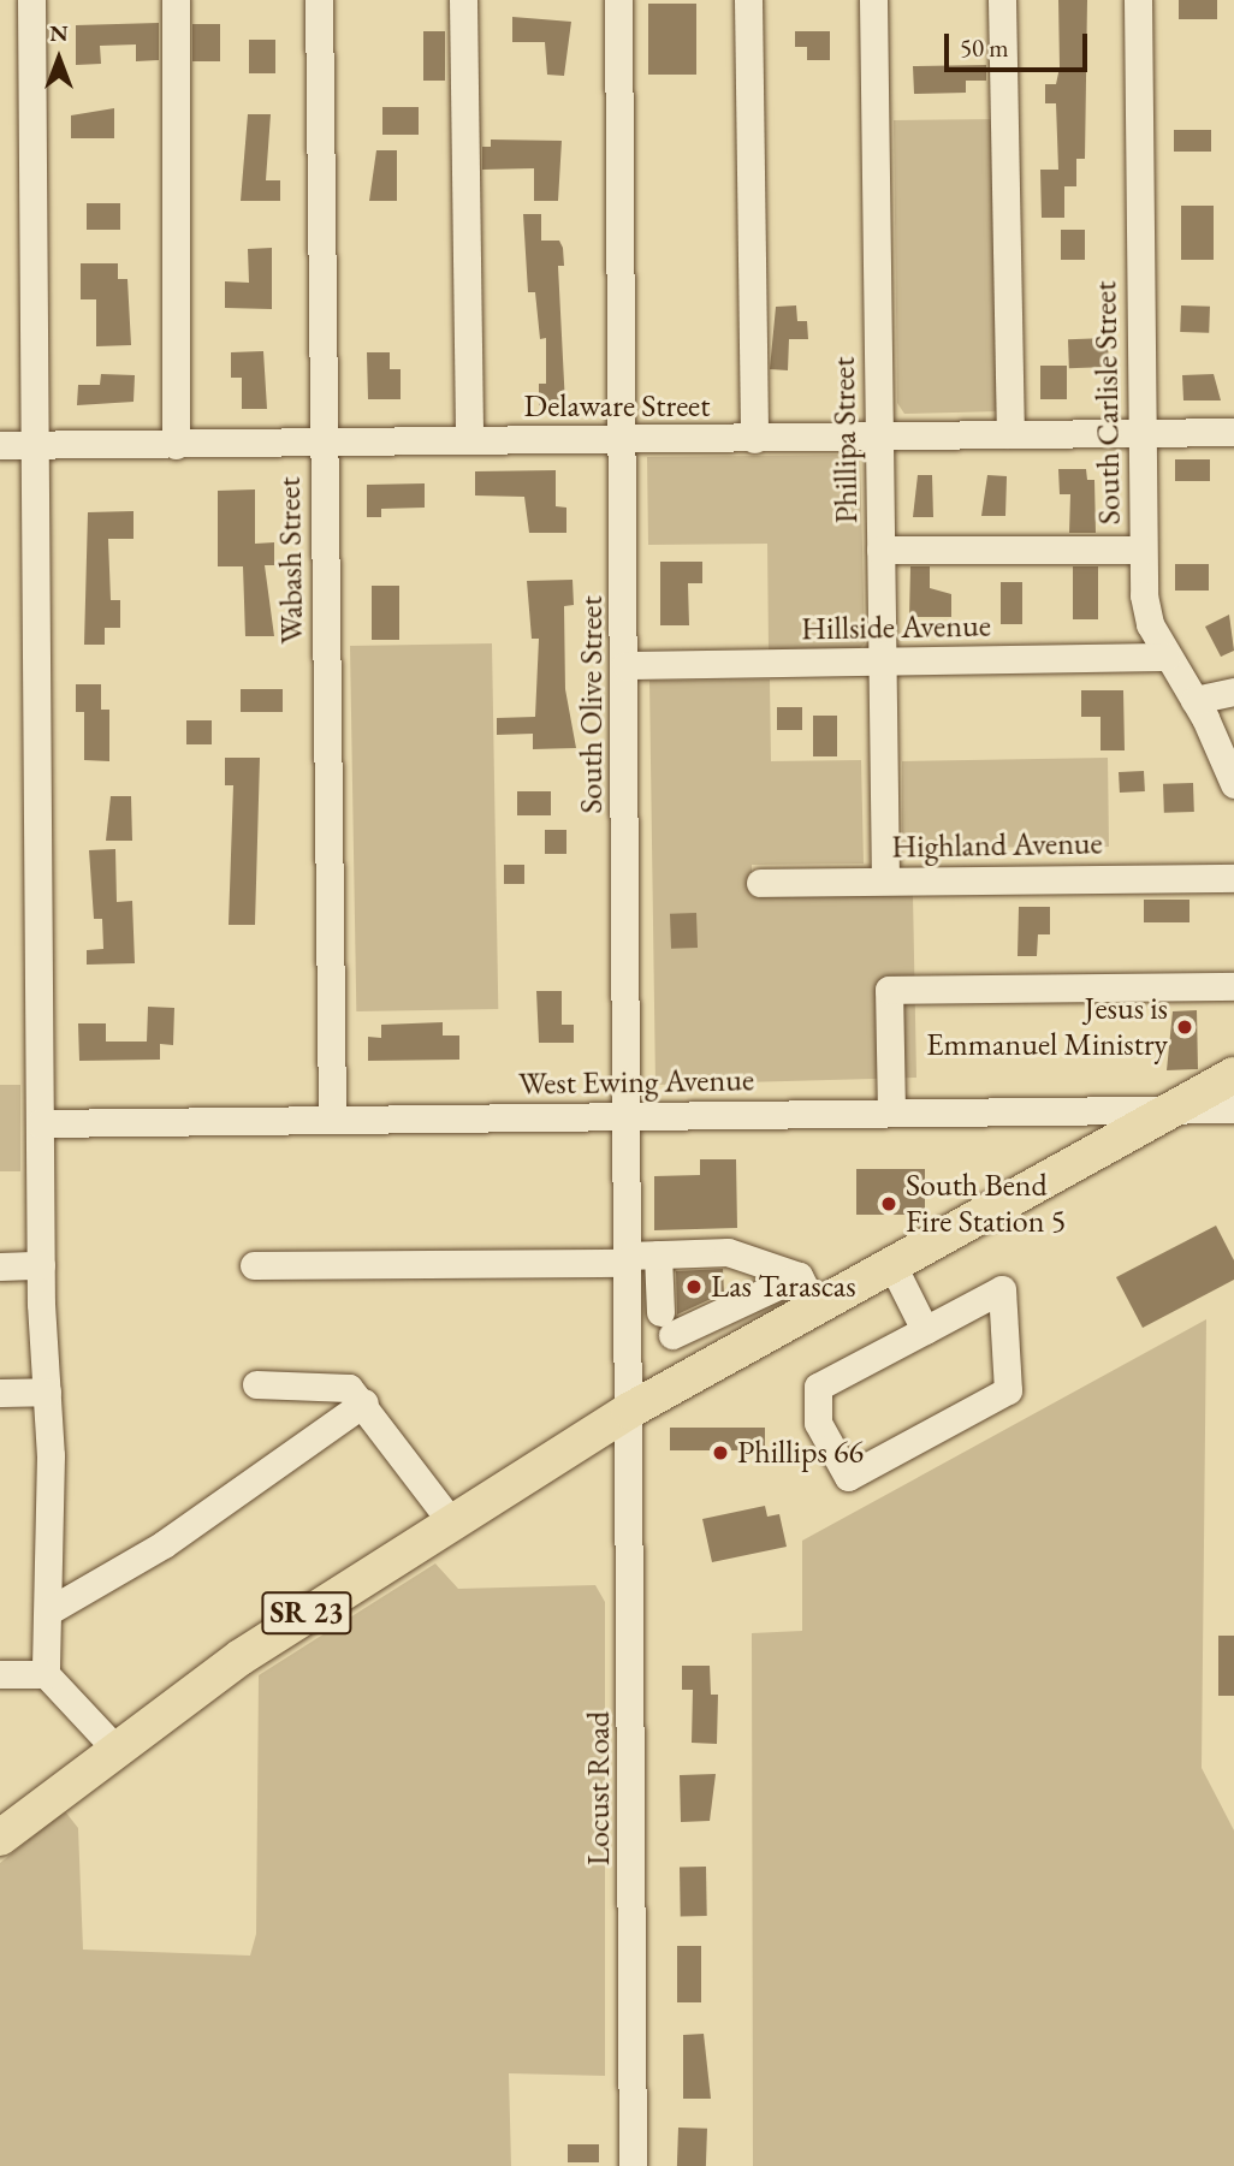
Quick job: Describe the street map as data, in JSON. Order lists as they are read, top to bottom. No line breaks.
{"streets":{"main road":["SR 23"],"street":["South Carlisle Street","Delaware Street","Phillipa Street","Wabash Street","Hillside Avenue","South Olive Street","Highland Avenue","West Ewing Avenue","Locust Road"]},"crossings":[["South Carlisle Street","Delaware Street"],["South Carlisle Street","Hillside Avenue"],["Delaware Street","Phillipa Street"],["Delaware Street","Wabash Street"],["Delaware Street","South Olive Street"],["Phillipa Street","Hillside Avenue"],["Phillipa Street","Highland Avenue"],["Wabash Street","West Ewing Avenue"],["Hillside Avenue","South Olive Street"],["South Olive Street","West Ewing Avenue"],["South Olive Street","SR 23"],["South Olive Street","Locust Road"],["West Ewing Avenue","SR 23"],["SR 23","Locust Road"]],"places":["Jesus is Emmanuel Ministry","South Bend Fire Station 5","Las Tarascas","Phillips 66"],"scale_bar":"50 m","north":"top"}
